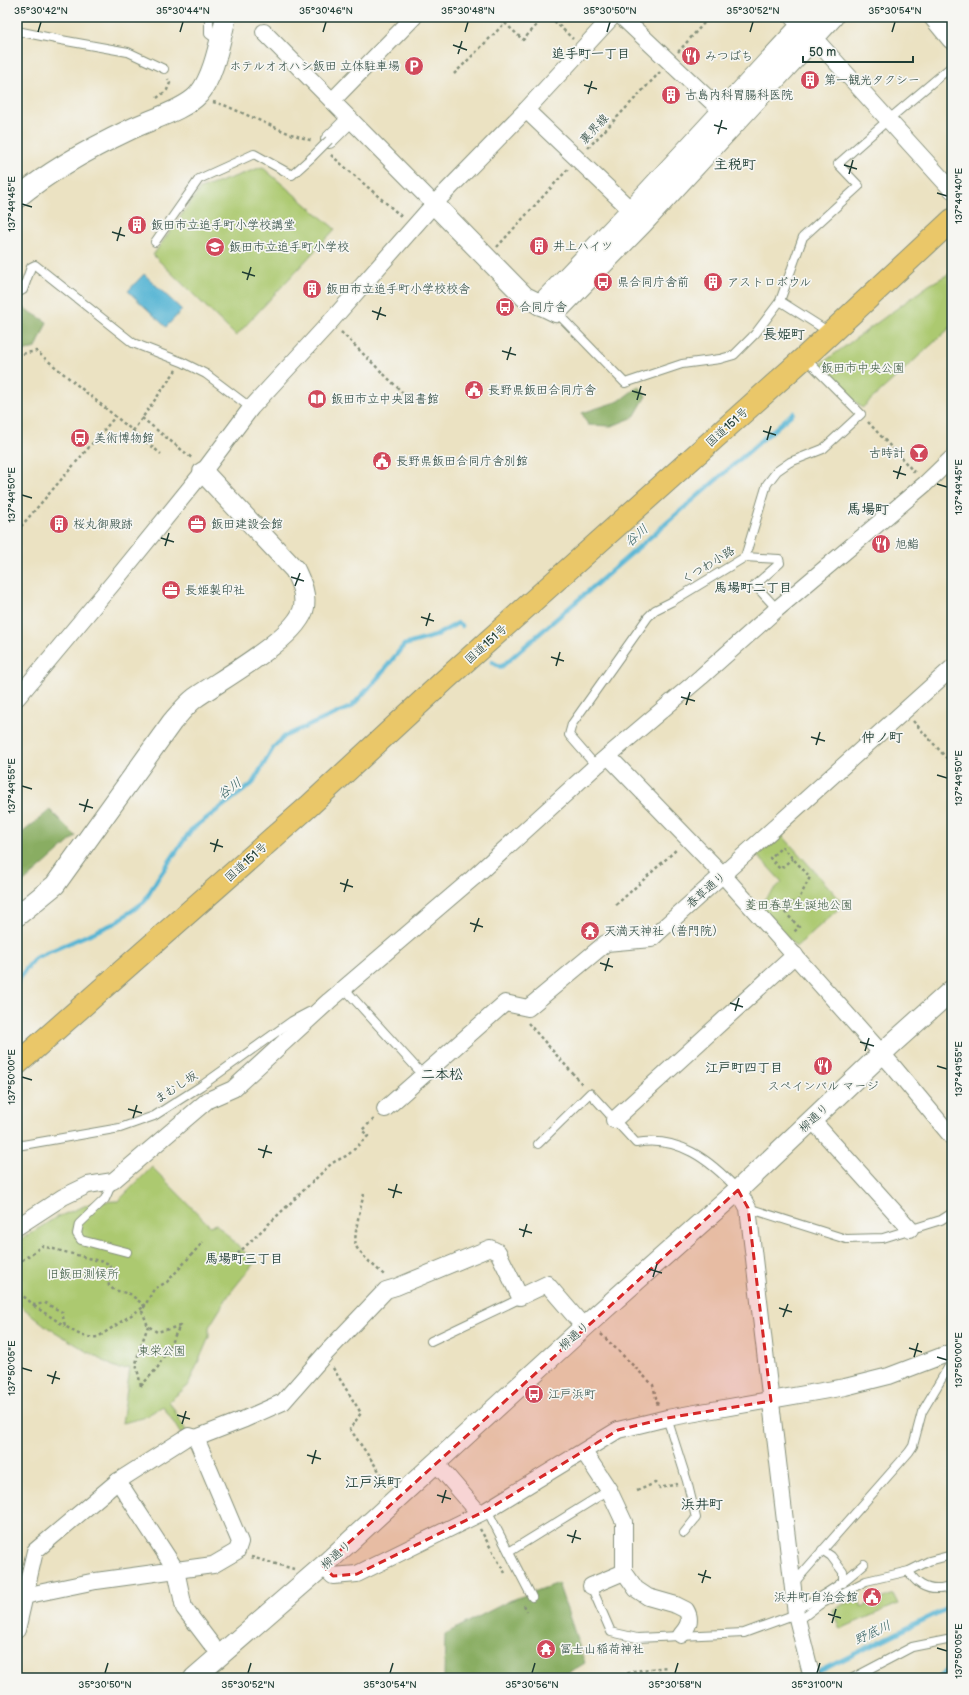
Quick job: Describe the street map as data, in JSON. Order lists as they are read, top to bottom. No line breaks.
{"streets":{"highway":["国道151号"],"street":["春草通り","柳通り"],"lane":["くつわ小路","まむし坂"],"path":["裏界線"]},"districts":["追手町一丁目","主税町","長姫町","馬場町","馬場町二丁目","仲ノ町","江戸町四丁目","二本松","馬場町三丁目","江戸浜町","浜井町"],"water":["谷川","野底川"],"parks":["飯田市中央公園","菱田春草生誕地公園","旧飯田測候所","東栄公園"],"places":{"restaurant":["みつばち","旭鮨","スペインバル マージ"],"parking":["ホテルオオハシ飯田 立体駐車場"],"building":["第一観光タクシー","古島内科胃腸科医院","飯田市立追手町小学校講堂","井上ハイツ","アストロボウル","飯田市立追手町小学校校舎","桜丸御殿跡"],"school or university":["飯田市立追手町小学校"],"bus stop":["県合同庁舎前","合同庁舎","美術博物館","江戸浜町"],"public building":["長野県飯田合同庁舎","長野県飯田合同庁舎別館","浜井町自治会館"],"library":["飯田市立中央図書館"],"bar":["古時計"],"office":["飯田建設会館","長姫製印社"],"temple":["天満天神社（普門院）","冨士山稲荷神社"]},"scale_bar":"50 m","coordinates":["35°30'42\"N","35°30'44\"N","35°30'46\"N","35°30'48\"N","35°30'50\"N","35°30'52\"N","35°30'54\"N","137°49'40\"E","137°49'45\"E","137°49'50\"E","137°49'55\"E","137°50'00\"E","137°50'05\"E","35°30'56\"N","35°30'58\"N","35°31'00\"N"]}
